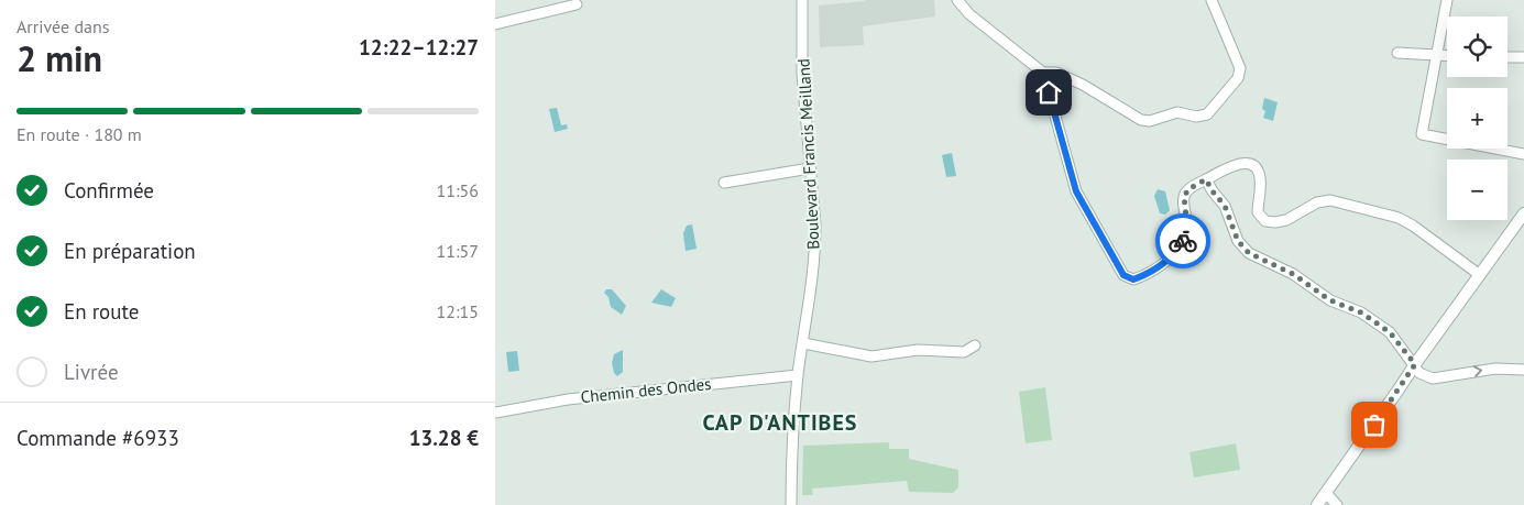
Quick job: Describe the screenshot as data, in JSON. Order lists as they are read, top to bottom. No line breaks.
{"streets":{"street":["Boulevard Francis Meilland","Chemin des Ondes"]},"crossings":[["Boulevard Francis Meilland","Chemin des Ondes"]],"districts":["CAP D'ANTIBES"],"page":{"heading":["2 min","Arrivée dans","12:22–12:27"],"panel":["Commande #6933","13.28 €"],"map_buttons":["+","−"],"bar":"En route · 180 m","list":[["Confirmée","11:56"],["En préparation","11:57"],["En route","12:15"],"Livrée"]}}
